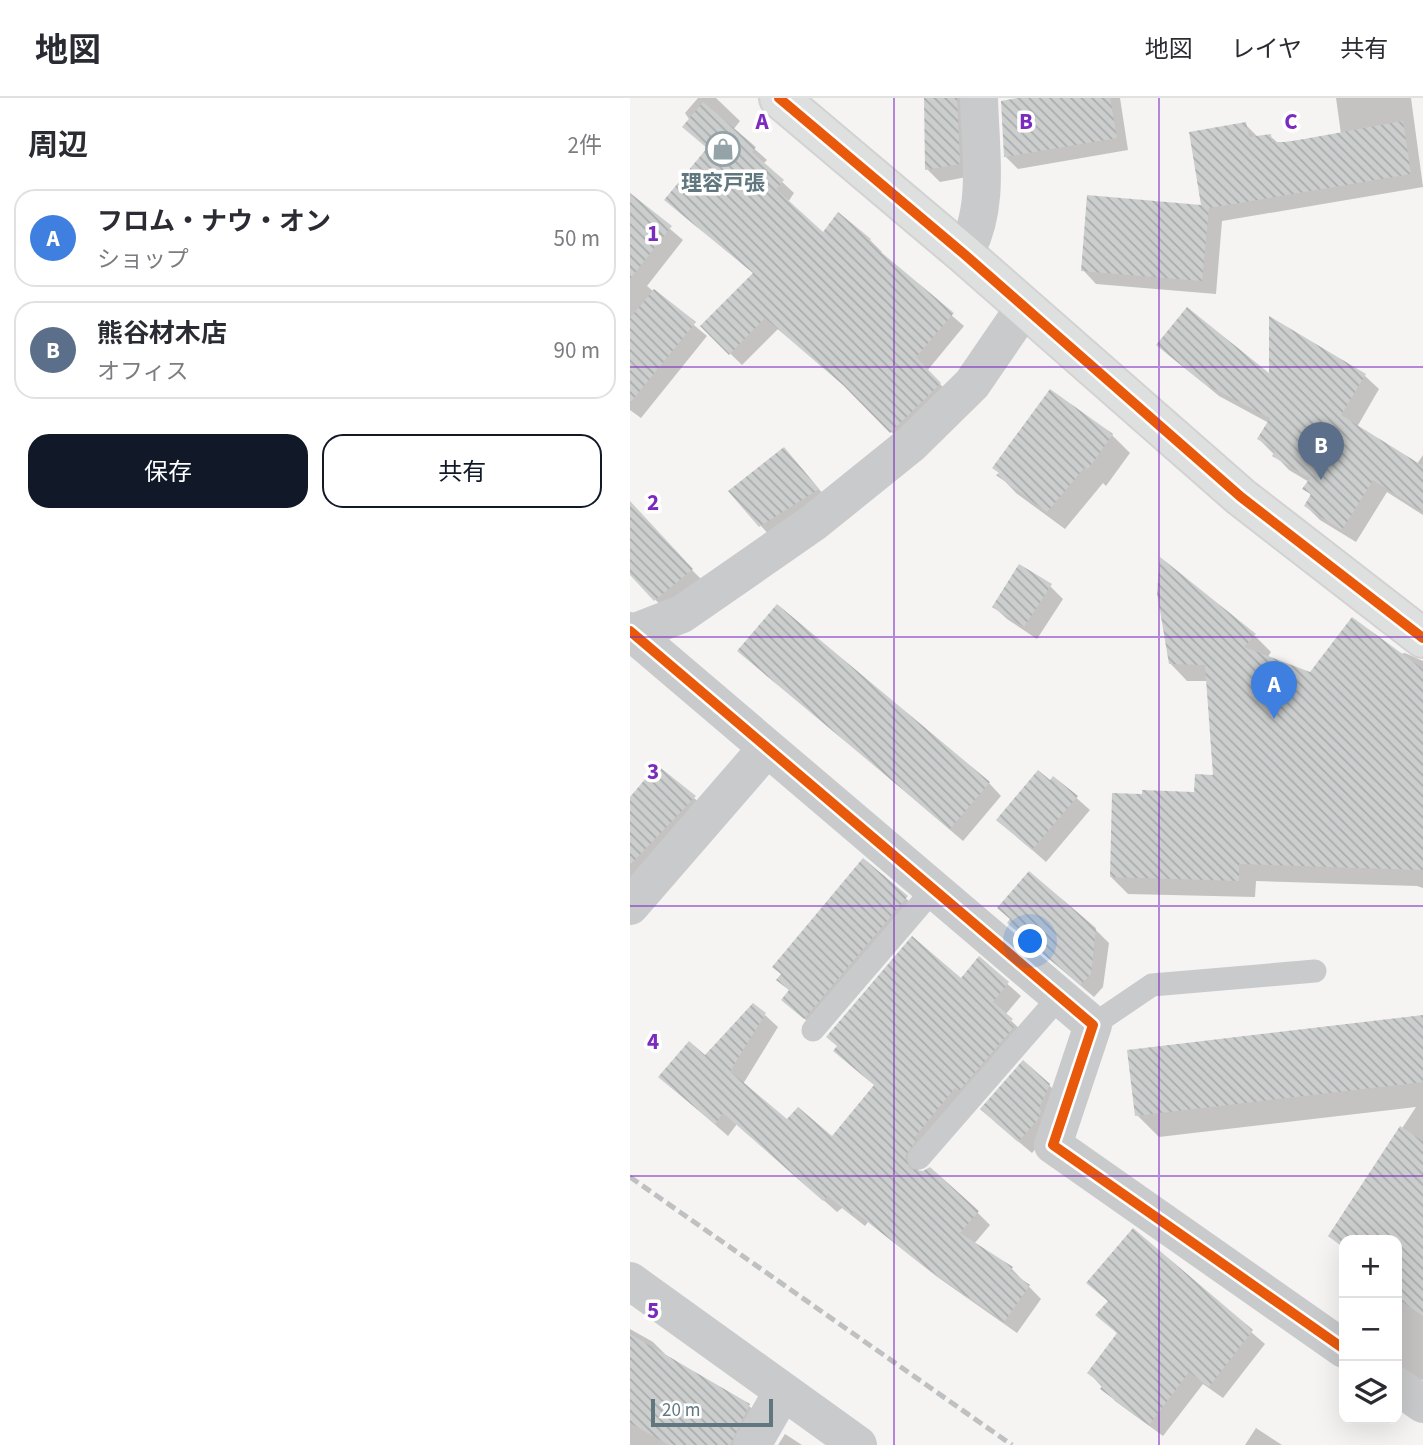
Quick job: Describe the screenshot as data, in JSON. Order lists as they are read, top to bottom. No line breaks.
{"places":{"shop":["理容戸張"]},"scale_bar":"20 m","page":{"header":"地図","nav":["地図","レイヤ","共有"],"heading":["周辺","2件"],"list":[{"mark":"A","name":"フロム・ナウ・オン","note":"ショップ","value":"50 m"},{"mark":"B","name":"熊谷材木店","note":"オフィス","value":"90 m"}],"buttons":["保存","共有"],"pins":["B","A"],"map_buttons":["+","−"],"scale":"20 m"},"grid":{"columns":["A","B","C"],"rows":["1","2","3","4","5"]}}
